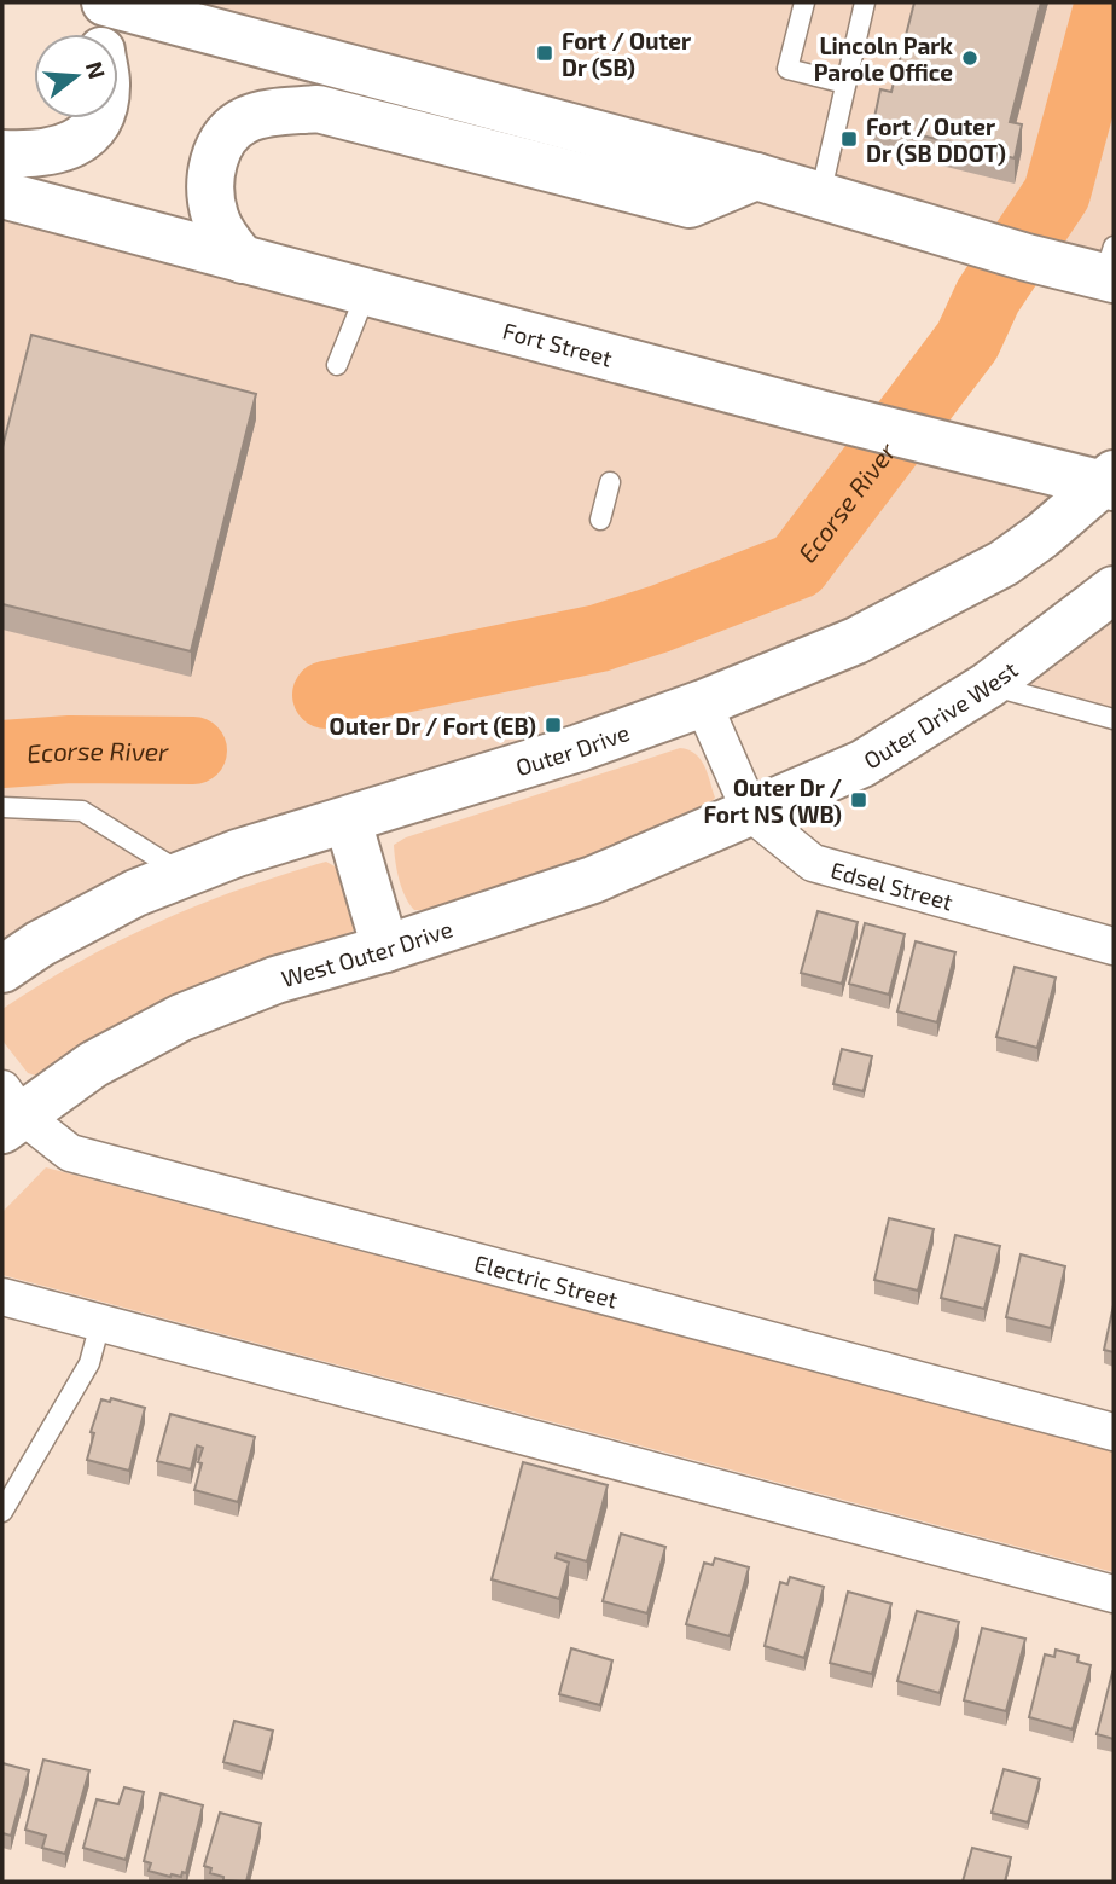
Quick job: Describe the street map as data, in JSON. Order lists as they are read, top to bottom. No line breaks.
{"streets":{"main road":["Fort Street","Outer Drive West","Outer Drive","West Outer Drive"],"street":["Edsel Street","Electric Street"]},"crossings":[["Fort Street","Outer Drive"],["Outer Drive West","Edsel Street"],["Outer Drive West","West Outer Drive"],["Outer Drive","Edsel Street"],["Edsel Street","West Outer Drive"],["West Outer Drive","Electric Street"]],"water":["Ecorse River"],"places":{"transit":["Fort / Outer Dr (SB)","Fort / Outer Dr (SB DDOT)","Outer Dr / Fort (EB)","Outer Dr / Fort NS (WB)"],"other":["Lincoln Park Parole Office"]},"north":"right"}
